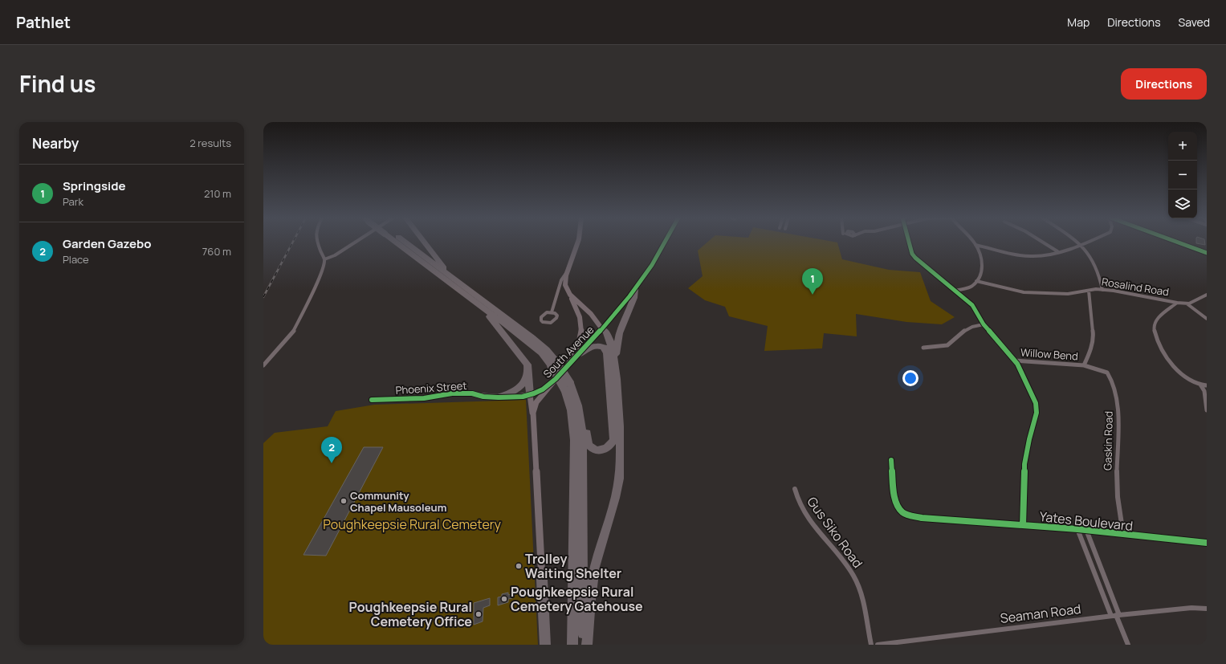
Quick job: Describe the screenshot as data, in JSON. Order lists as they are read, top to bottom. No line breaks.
{"streets":{"street":["Rosalind Road","South Avenue","Willow Bend","Phoenix Street","Gaskin Road","Yates Boulevard","Gus Siko Road","Seaman Road"]},"crossings":[["Rosalind Road","Willow Bend"],["South Avenue","Phoenix Street"],["Willow Bend","Gaskin Road"],["Gaskin Road","Yates Boulevard"]],"parks":["Poughkeepsie Rural Cemetery"],"places":["Community Chapel Mausoleum","Trolley Waiting Shelter","Poughkeepsie Rural Cemetery Gatehouse","Poughkeepsie Rural Cemetery Office"],"page":{"header":"Pathlet","nav":["Map","Directions","Saved"],"title":"Find us","buttons":"Directions","heading":["Nearby","2 results"],"map_buttons":["+","−"],"list":[{"mark":"1","name":"Springside","note":"Park","value":"210 m"},{"mark":"2","name":"Garden Gazebo","note":"Place","value":"760 m"}],"pins":["1","2"]}}
